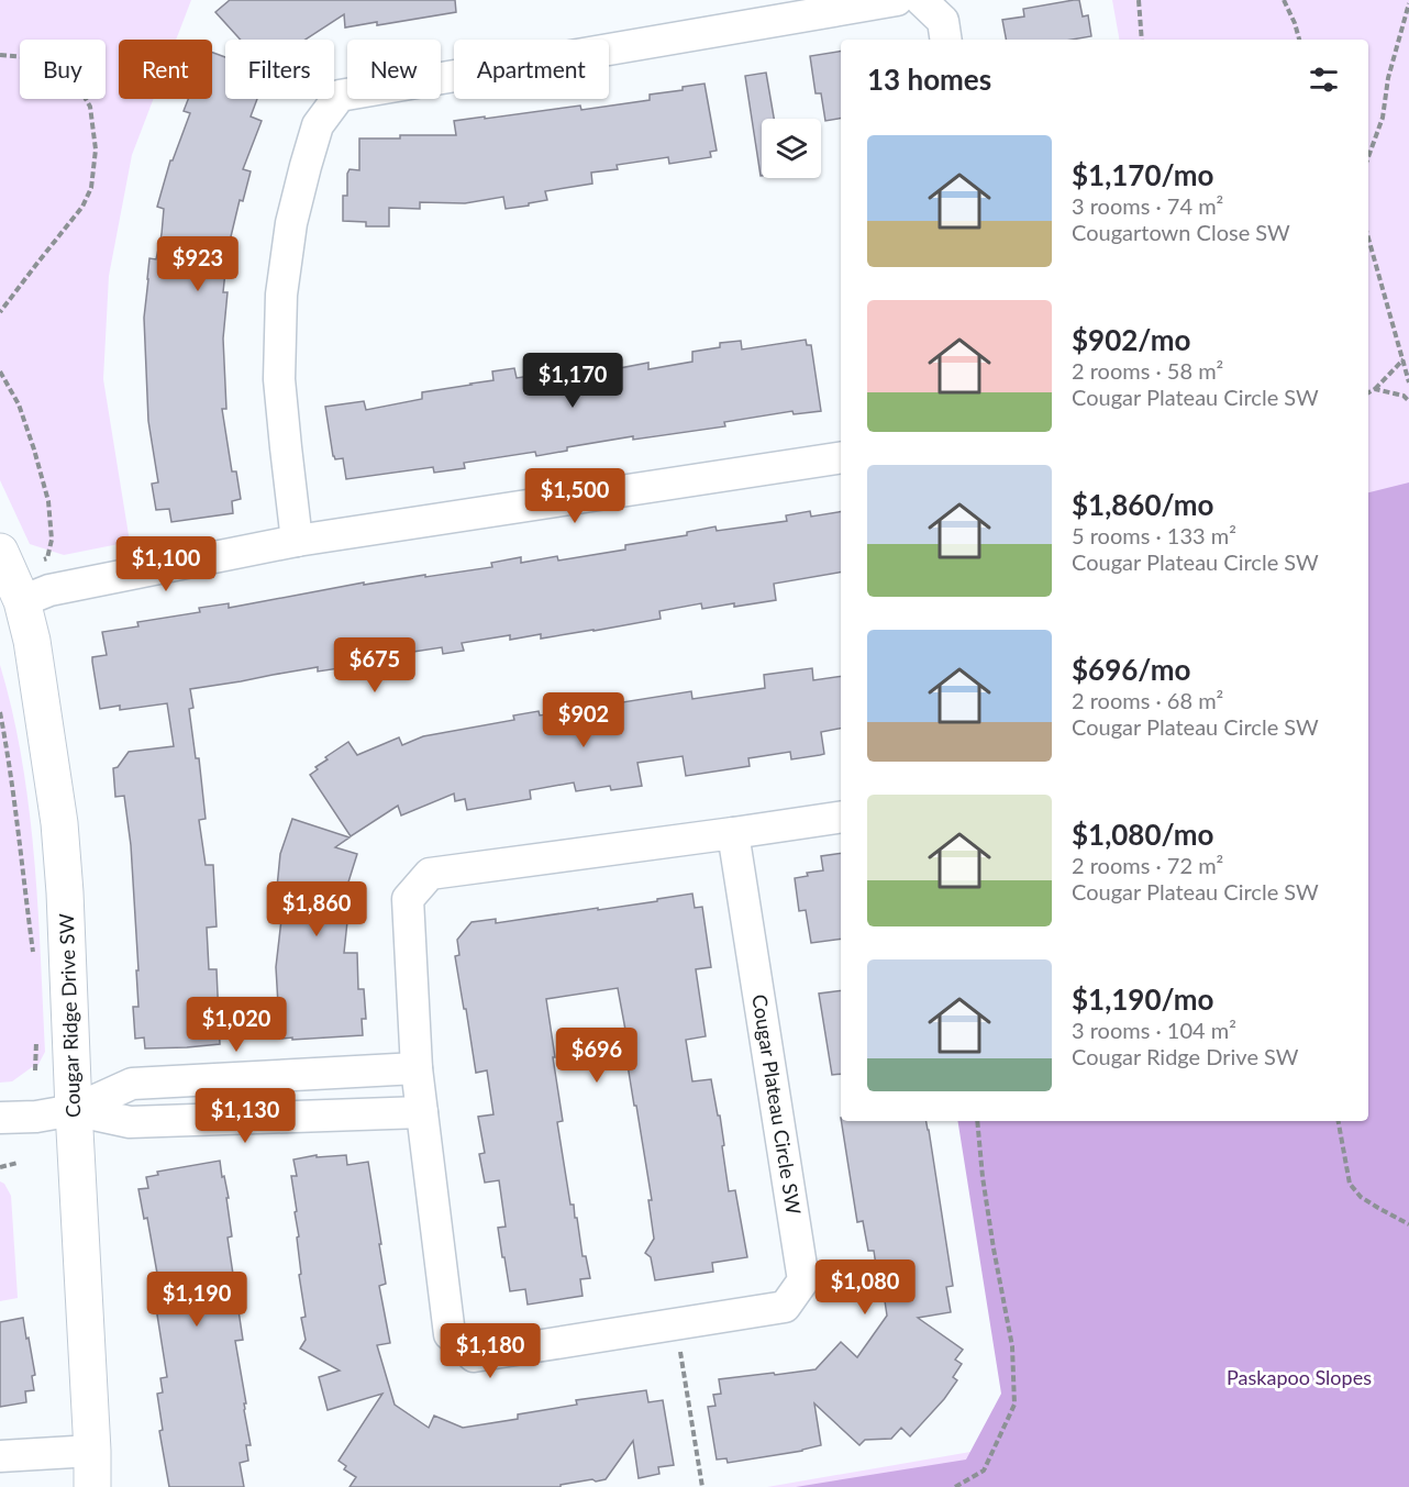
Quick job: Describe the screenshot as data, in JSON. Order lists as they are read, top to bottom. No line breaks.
{"streets":{"street":["Cougar Ridge Drive SW","Cougar Plateau Circle SW"]},"parks":["Paskapoo Slopes"],"page":{"chip":["Buy","Rent","Filters","New","Apartment"],"heading":"13 homes","list":[{"name":"$1,170/mo","note":"3 rooms · 74 m² · Cougartown Close SW"},{"name":"$902/mo","note":"2 rooms · 58 m² · Cougar Plateau Circle SW"},{"name":"$1,860/mo","note":"5 rooms · 133 m² · Cougar Plateau Circle SW"},{"name":"$696/mo","note":"2 rooms · 68 m² · Cougar Plateau Circle SW"},{"name":"$1,080/mo","note":"2 rooms · 72 m² · Cougar Plateau Circle SW"},{"name":"$1,190/mo","note":"3 rooms · 104 m² · Cougar Ridge Drive SW"}],"price":["$923","$1,170","$1,500","$1,100","$675","$902","$1,860","$1,020","$696","$1,130","$1,080","$1,190","$1,180"]}}
